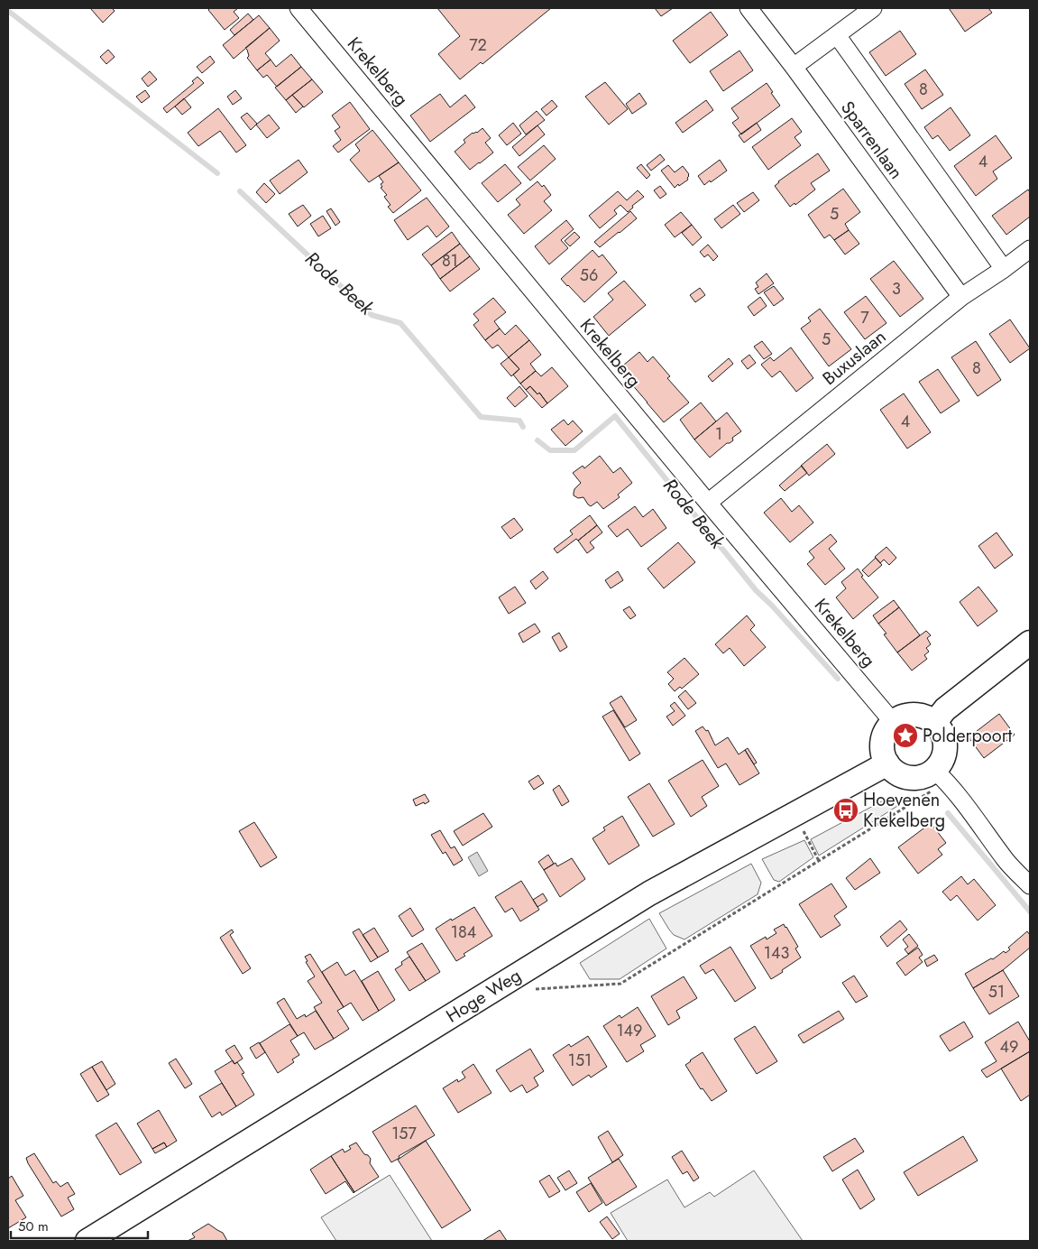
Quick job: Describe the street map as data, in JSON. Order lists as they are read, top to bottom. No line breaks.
{"streets":{"street":["Krekelberg","Sparrenlaan","Buxuslaan","Hoge Weg"]},"crossings":[["Krekelberg","Buxuslaan"],["Krekelberg","Hoge Weg"],["Sparrenlaan","Buxuslaan"]],"water":["Rode Beek"],"places":{"place":["Polderpoort"],"bus stop":["Hoevenen Krekelberg"]},"house_numbers":["72","8","4","5","81","56","3","7","5","8","4","1","184","143","51","149","49","151","157"],"scale_bar":"50 m"}
